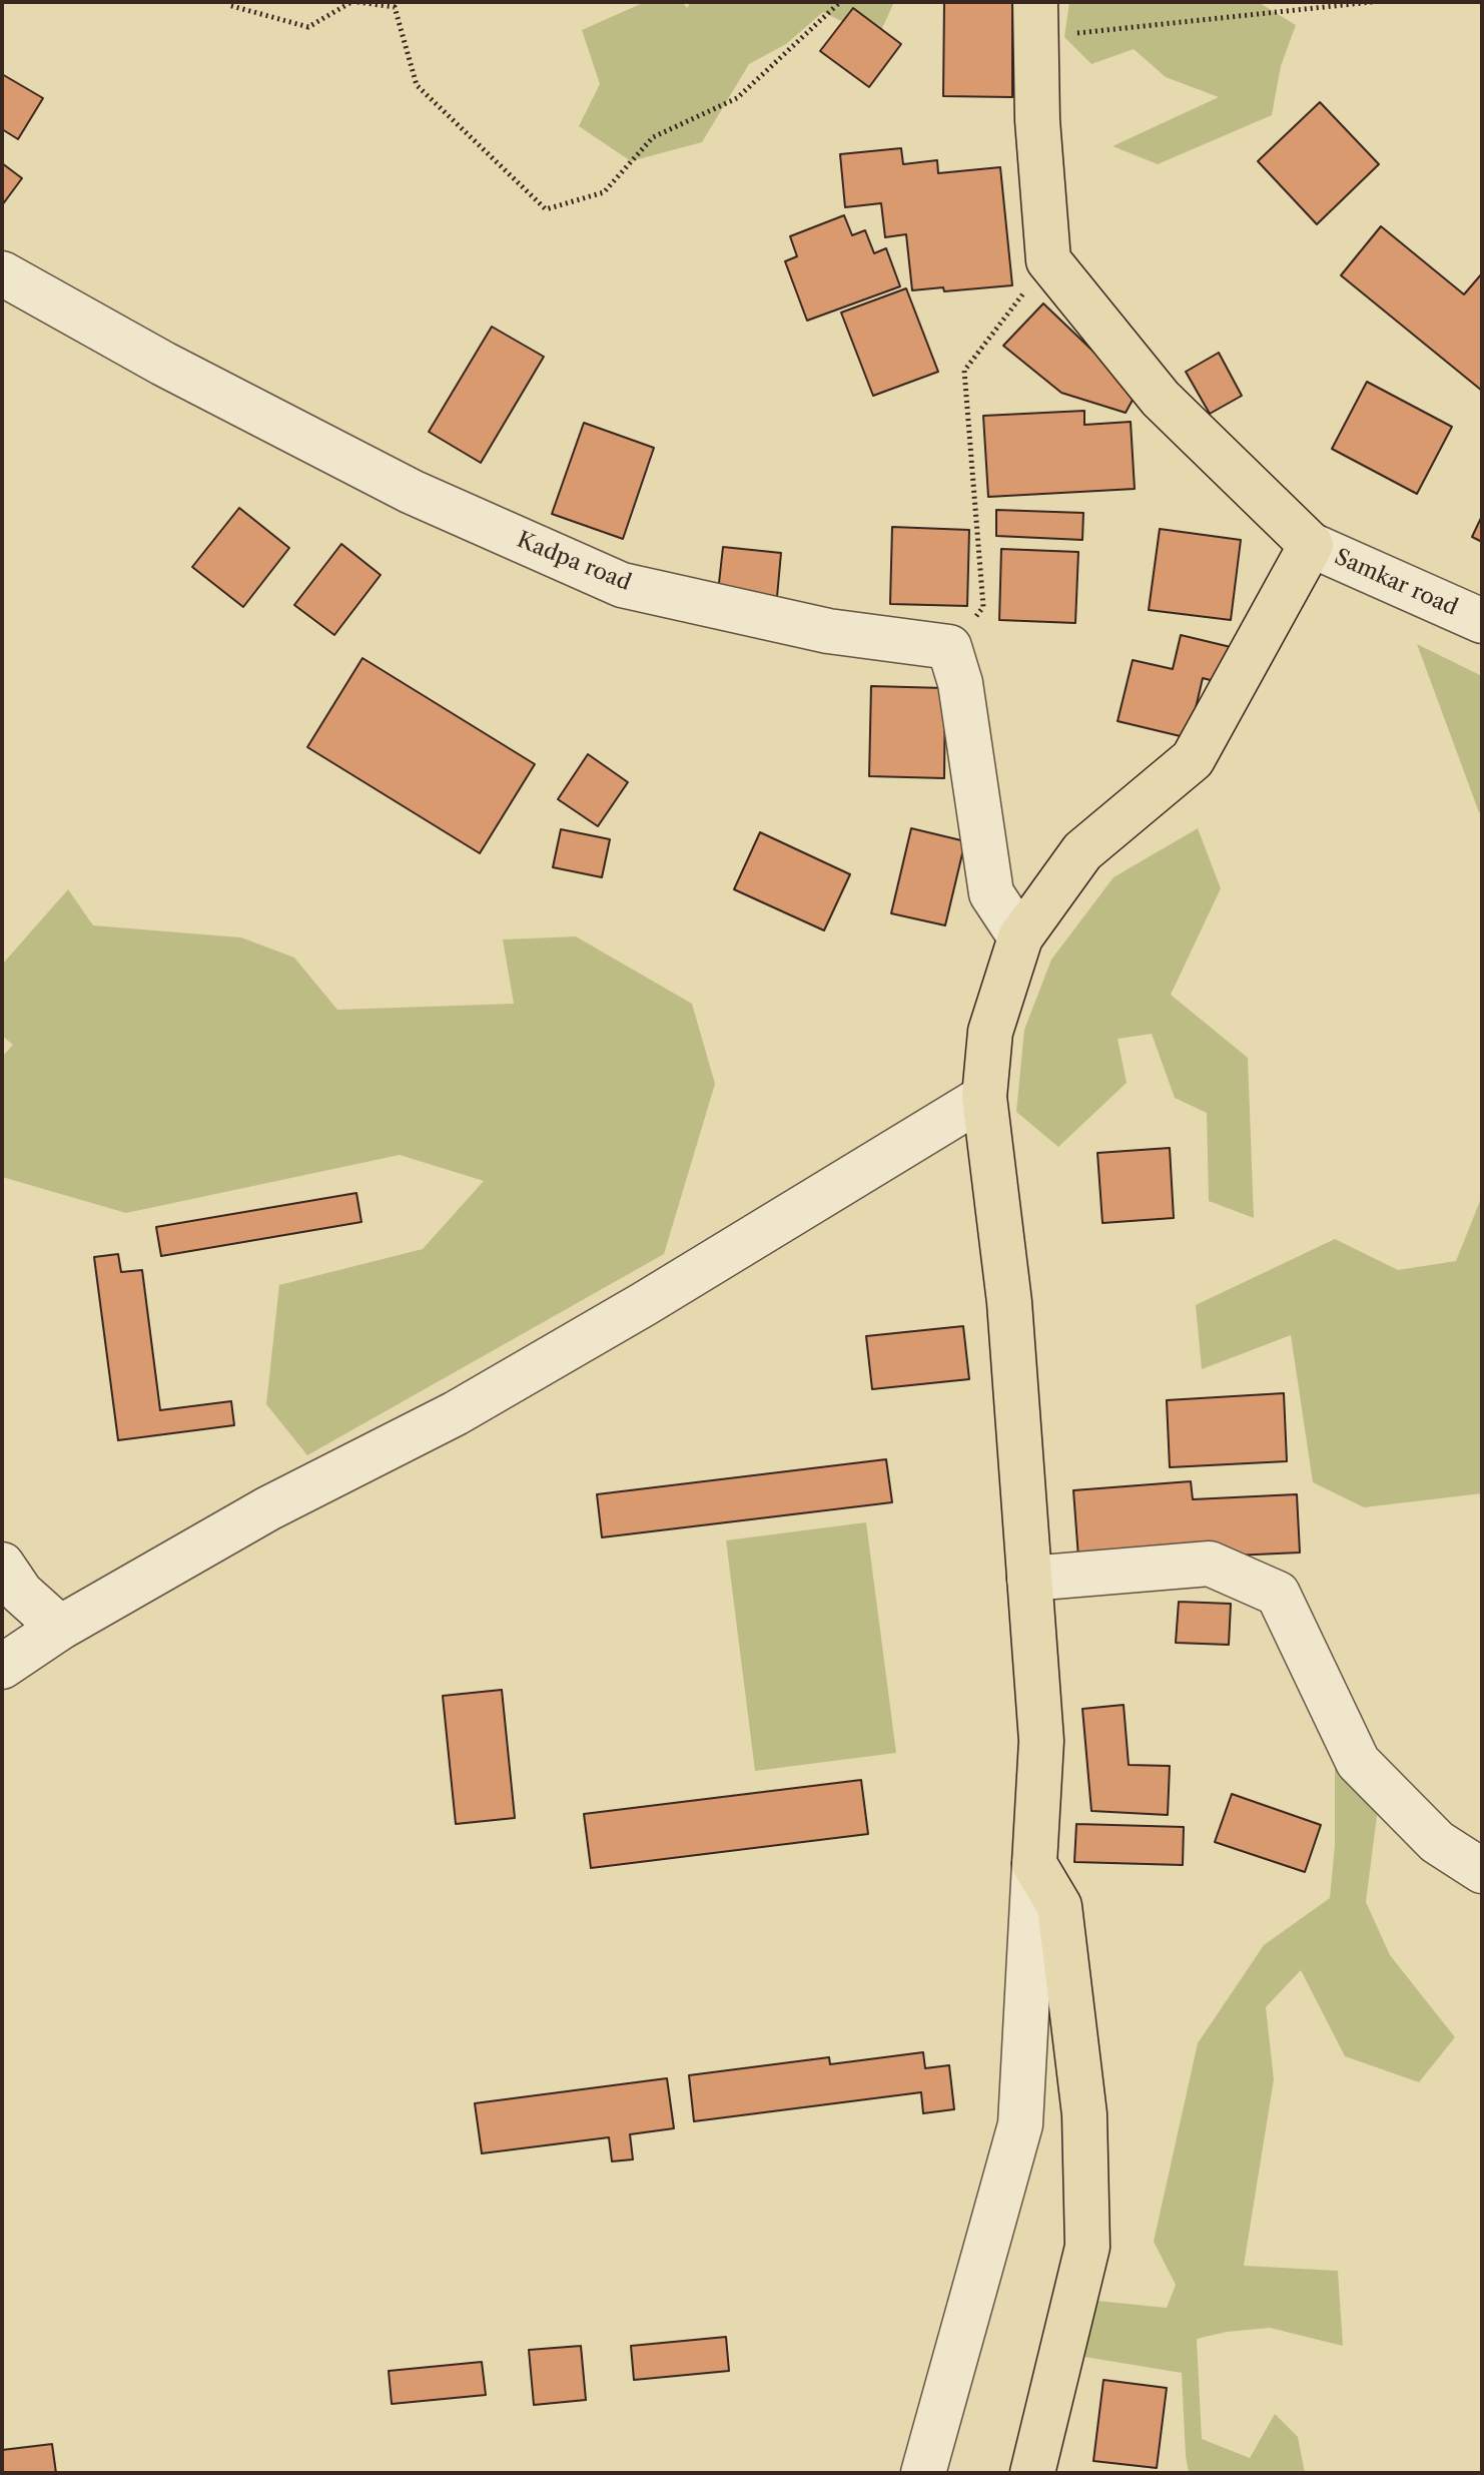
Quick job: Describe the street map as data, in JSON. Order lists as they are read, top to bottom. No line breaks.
{"streets":{"street":["Kadpa road","Samkar road"]}}
